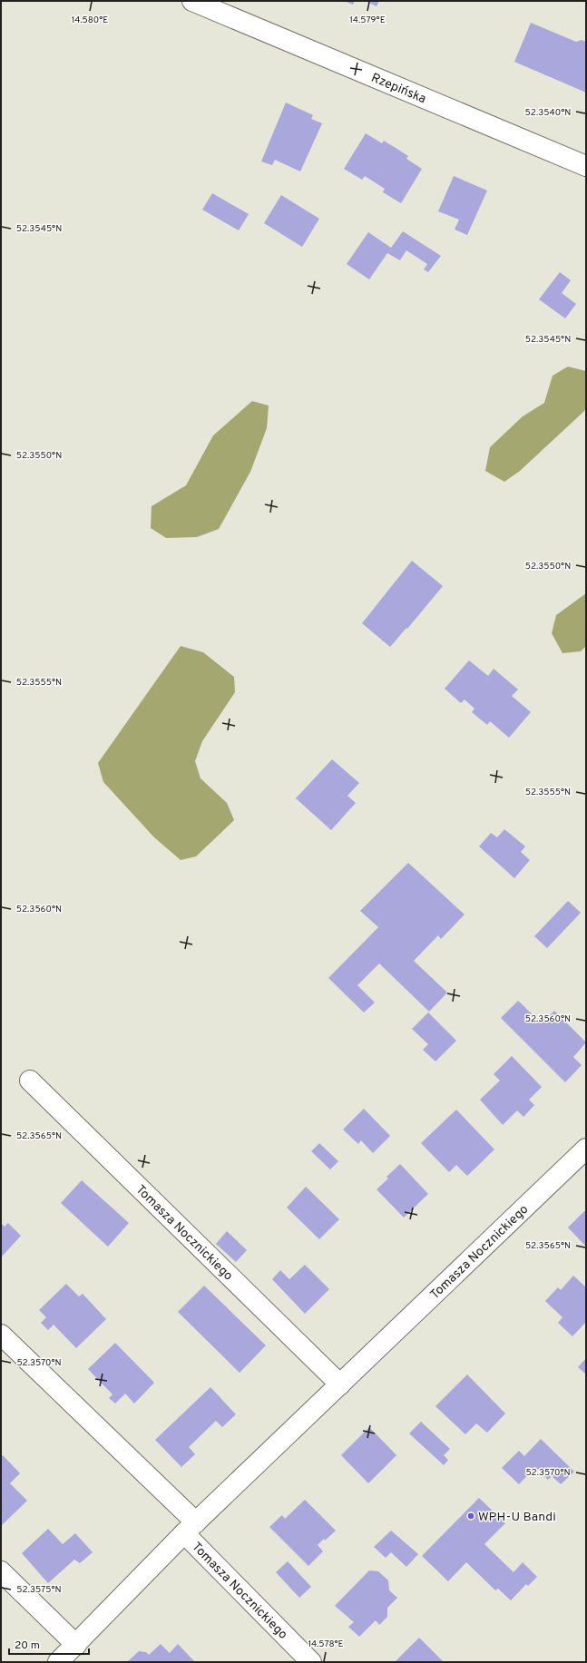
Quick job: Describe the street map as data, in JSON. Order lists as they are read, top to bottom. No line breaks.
{"streets":{"street":["Rzepińska","Tomasza Nocznickiego"]},"places":["WPH-U Bandi"],"scale_bar":"20 m","coordinates":["14.580°E","14.579°E","52.3540°N","52.3545°N","52.3550°N","52.3555°N","52.3560°N","52.3565°N","52.3570°N","52.3575°N","14.578°E"]}
